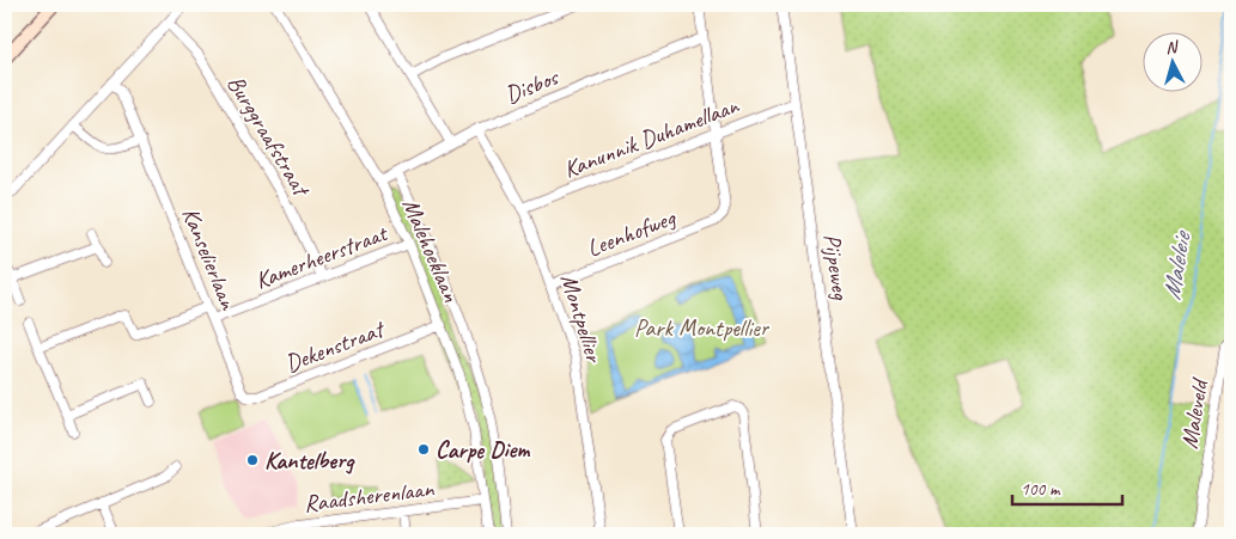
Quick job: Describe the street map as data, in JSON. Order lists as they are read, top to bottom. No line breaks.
{"streets":{"street":["Disbos","Burggraafstraat","Kanunnik Duhamellaan","Leenhofweg","Malehoeklaan","Kamerheerstraat","Kanselierlaan","Pijpeweg","Montpellier","Dekenstraat","Maleveld","Raadsherenlaan"]},"crossings":[["Disbos","Malehoeklaan"],["Disbos","Montpellier"],["Burggraafstraat","Kamerheerstraat"],["Kanunnik Duhamellaan","Leenhofweg"],["Kanunnik Duhamellaan","Pijpeweg"],["Kanunnik Duhamellaan","Montpellier"],["Leenhofweg","Montpellier"],["Malehoeklaan","Kamerheerstraat"],["Malehoeklaan","Dekenstraat"],["Malehoeklaan","Raadsherenlaan"],["Kamerheerstraat","Kanselierlaan"],["Kanselierlaan","Dekenstraat"]],"water":["Maleleie"],"parks":["Park Montpellier"],"places":["Carpe Diem","Kantelberg"],"scale_bar":"100 m","north":"top"}
